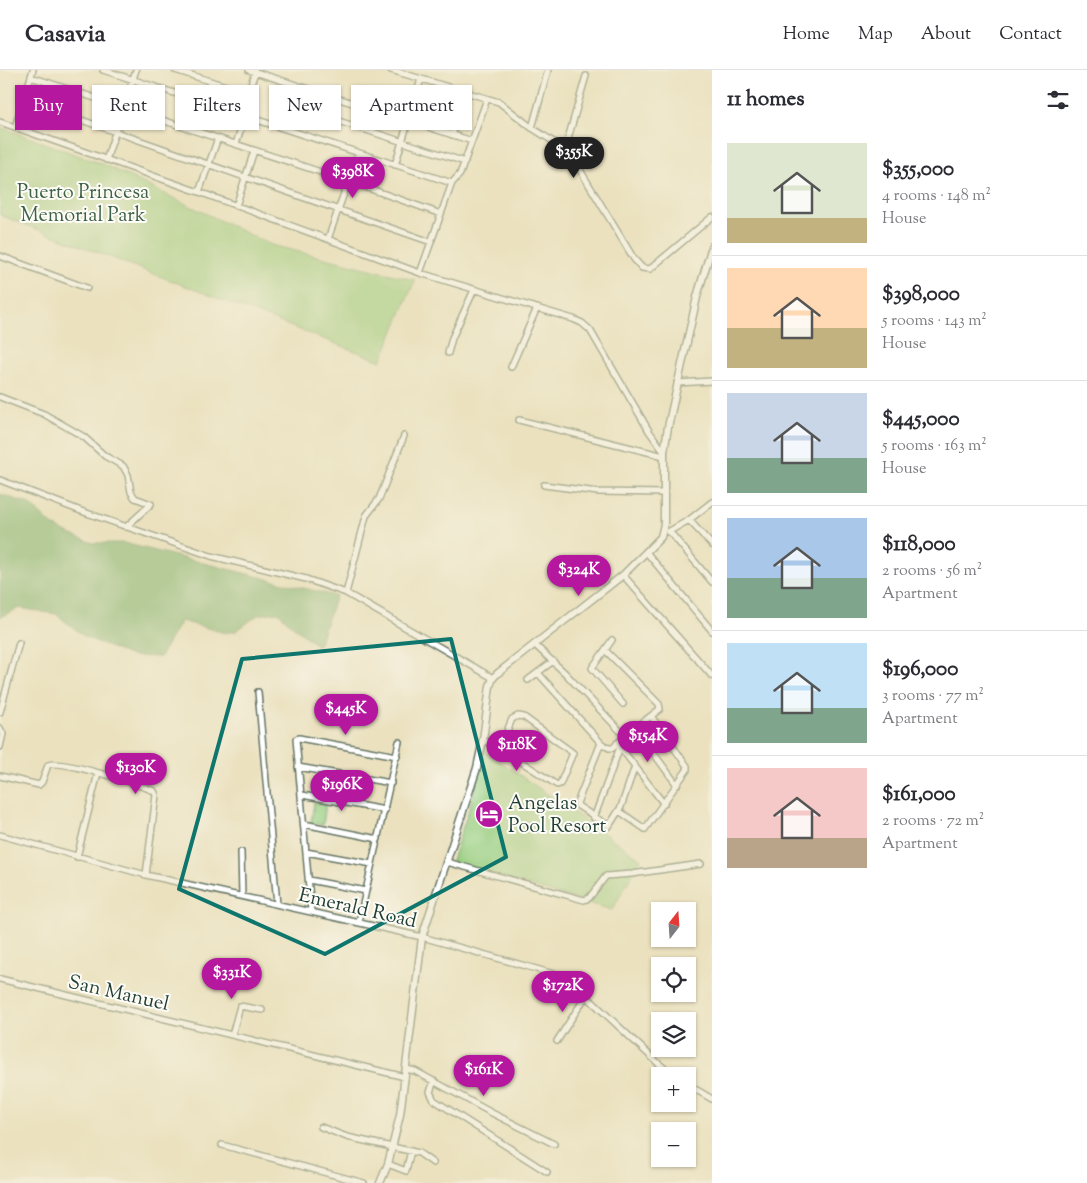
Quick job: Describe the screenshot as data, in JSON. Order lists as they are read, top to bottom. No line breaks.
{"streets":{"street":["Emerald Road","San Manuel"]},"parks":["Puerto Princesa Memorial Park"],"places":{"hotel":["Angelas Pool Resort"]},"north":"top","page":{"header":"Casavia","nav":["Home","Map","About","Contact"],"heading":"11 homes","chip":["Buy","Rent","Filters","New","Apartment"],"list":[{"name":"$355,000","note":"4 rooms · 148 m² · House"},{"name":"$398,000","note":"5 rooms · 143 m² · House"},{"name":"$445,000","note":"5 rooms · 163 m² · House"},{"name":"$118,000","note":"2 rooms · 56 m² · Apartment"},{"name":"$196,000","note":"3 rooms · 77 m² · Apartment"},{"name":"$161,000","note":"2 rooms · 72 m² · Apartment"}],"price":["$355K","$398K","$324K","$445K","$154K","$118K","$130K","$196K","$331K","$172K","$161K"],"map_buttons":["+","−"]}}
